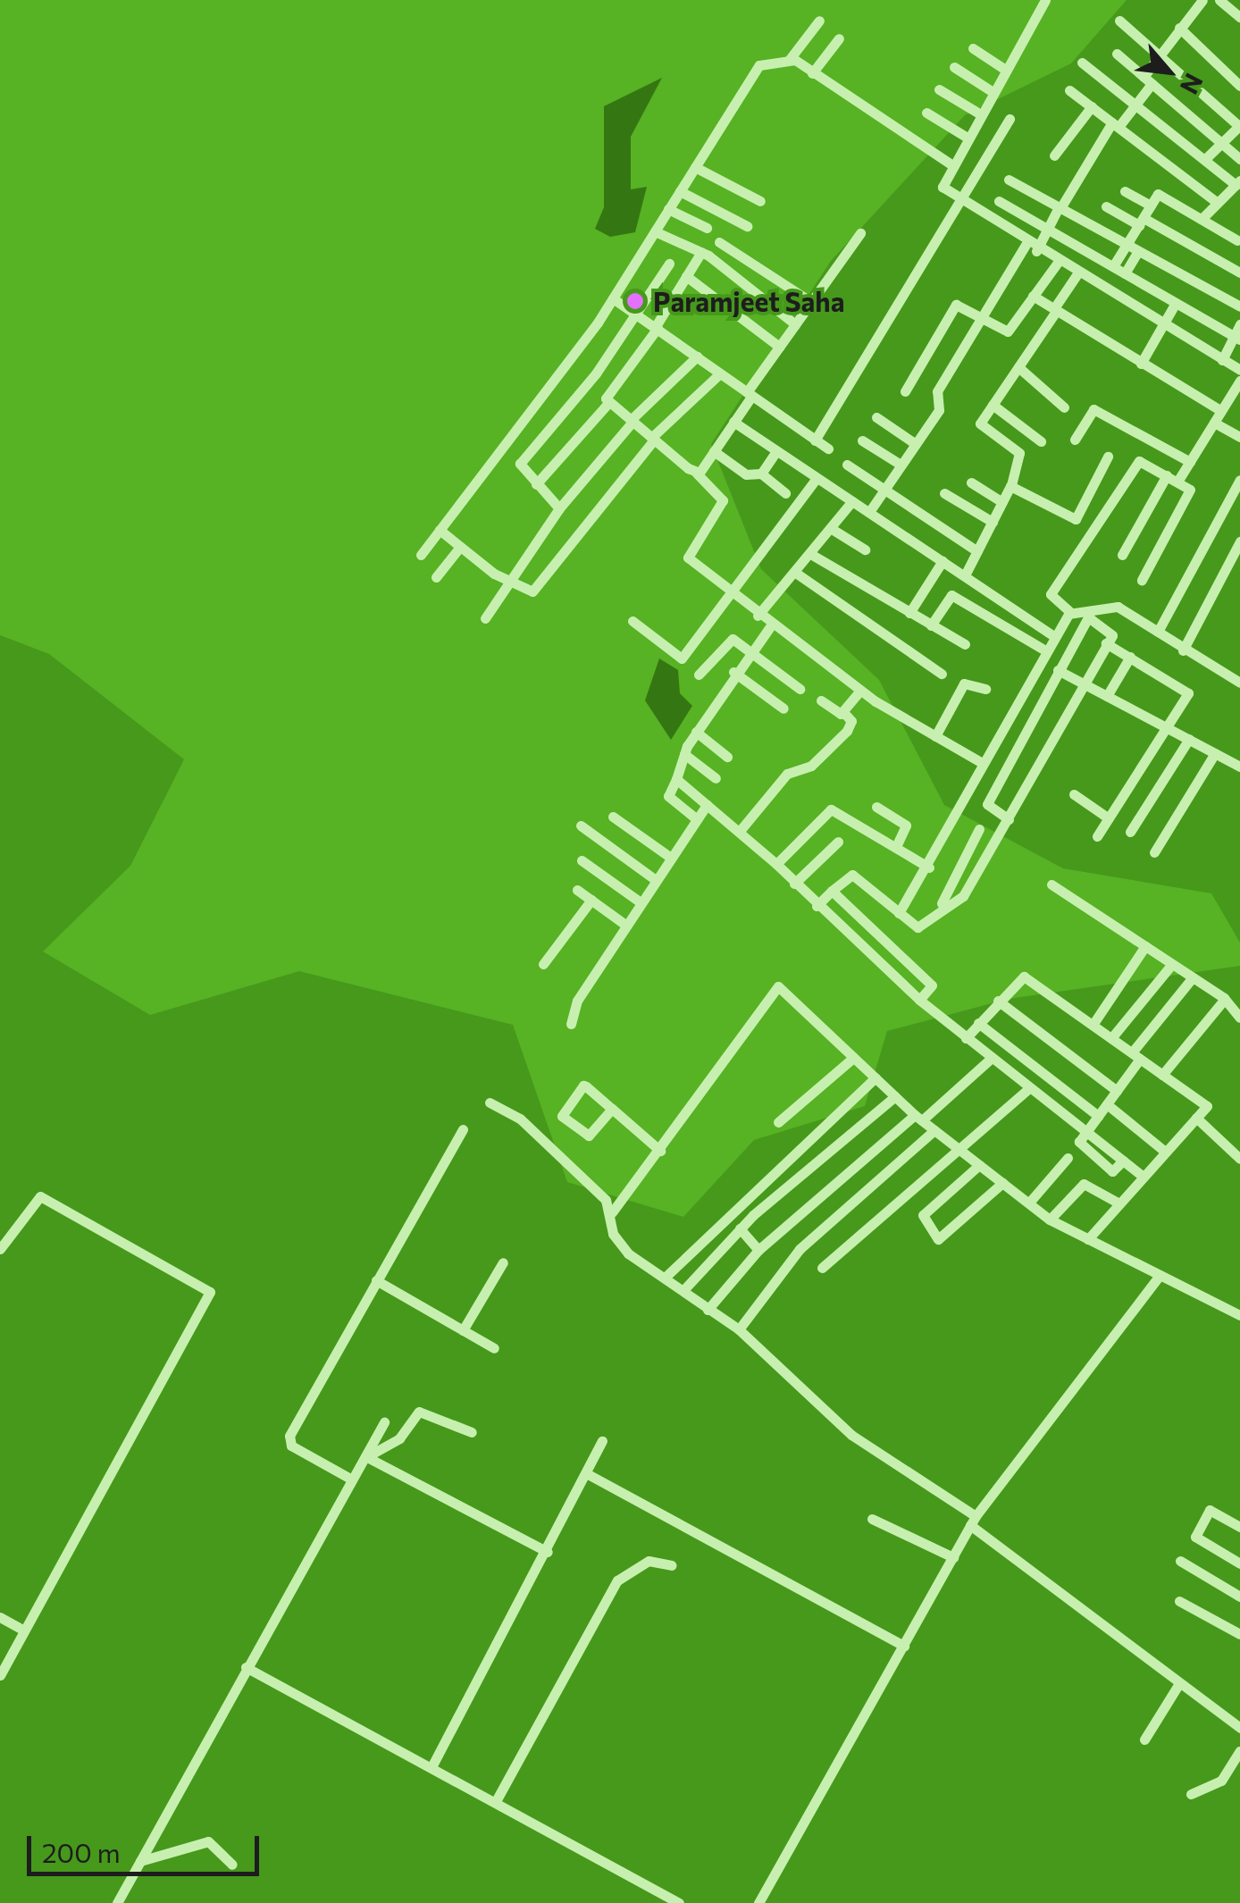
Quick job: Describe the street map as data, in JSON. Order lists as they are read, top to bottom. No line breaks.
{"places":["Paramjeet Saha"],"scale_bar":"200 m","north":"bottom right"}
